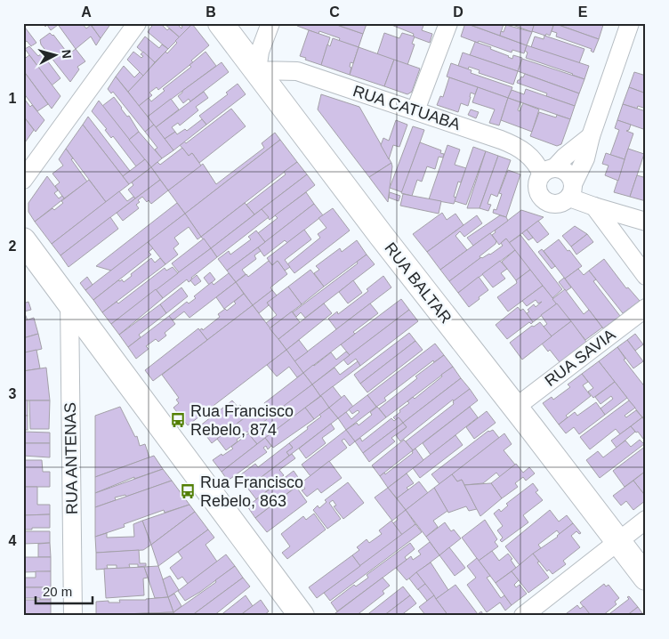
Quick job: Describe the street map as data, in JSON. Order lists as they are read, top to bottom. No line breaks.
{"streets":{"street":["RUA CATUABA","RUA BALTAR","RUA SAVIA","RUA ANTENAS"]},"crossings":[["RUA CATUABA","RUA BALTAR"],["RUA BALTAR","RUA SAVIA"]],"places":{"bus stop":["Rua Francisco Rebelo, 874","Rua Francisco Rebelo, 863"]},"scale_bar":"20 m","north":"right","grid":{"columns":["A","B","C","D","E"],"rows":["1","2","3","4"]}}
